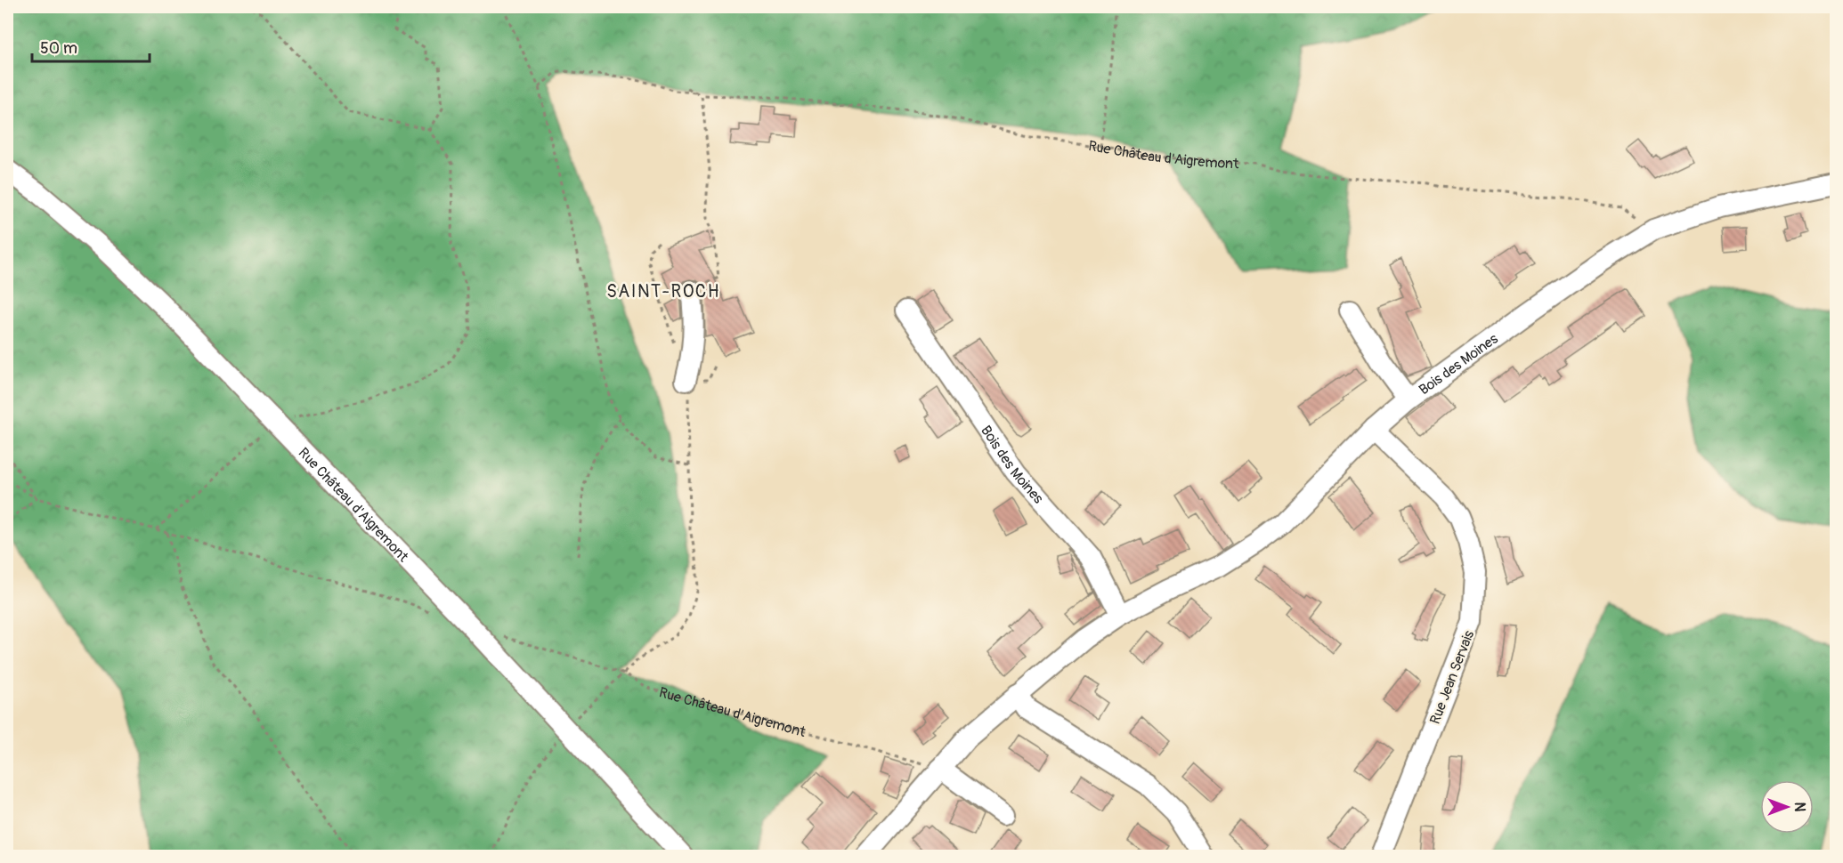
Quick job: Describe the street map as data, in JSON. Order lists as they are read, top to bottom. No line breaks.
{"streets":{"street":["Rue Château d'Aigremont","Bois des Moines","Rue Jean Servais"]},"crossings":[["Rue Château d'Aigremont","Bois des Moines"],["Bois des Moines","Rue Jean Servais"]],"districts":["SAINT-ROCH"],"scale_bar":"50 m","north":"right"}
